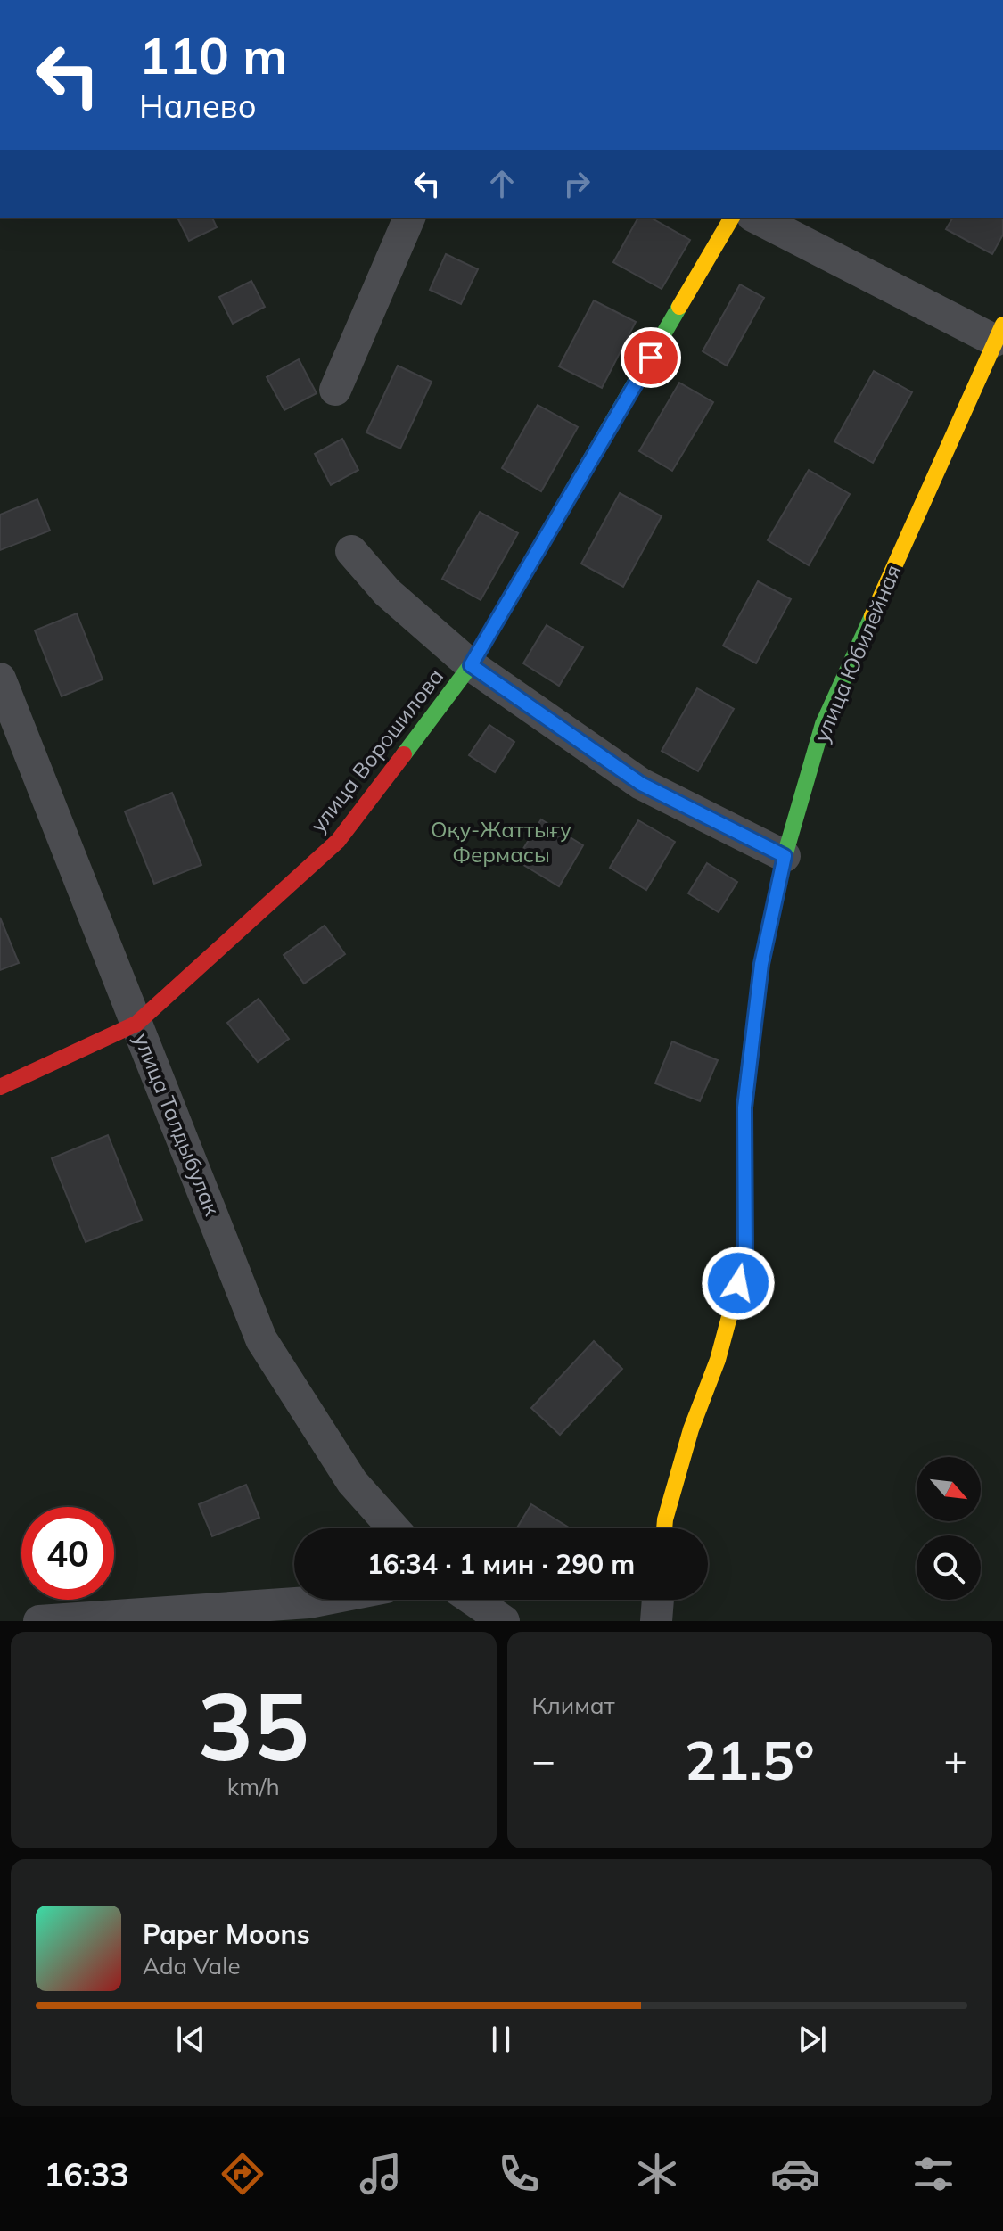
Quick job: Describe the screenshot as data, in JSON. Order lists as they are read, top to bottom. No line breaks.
{"streets":{"street":["улица Юбилейная","улица Ворошилова","улица Талдыбулак"]},"crossings":[["улица Ворошилова","улица Талдыбулак"]],"parks":["Оқу-Жаттығу Фермасы"],"north":"bottom right","page":{"turn":["110 m","Налево"],"limit":"40","trip":"16:34 · 1 мин · 290 m","tile":[["35","km/h"],"Климат"],"heat":["−","21.5°","+"],"song":["Paper Moons","Ada Vale"],"tabs":"16:33"}}
